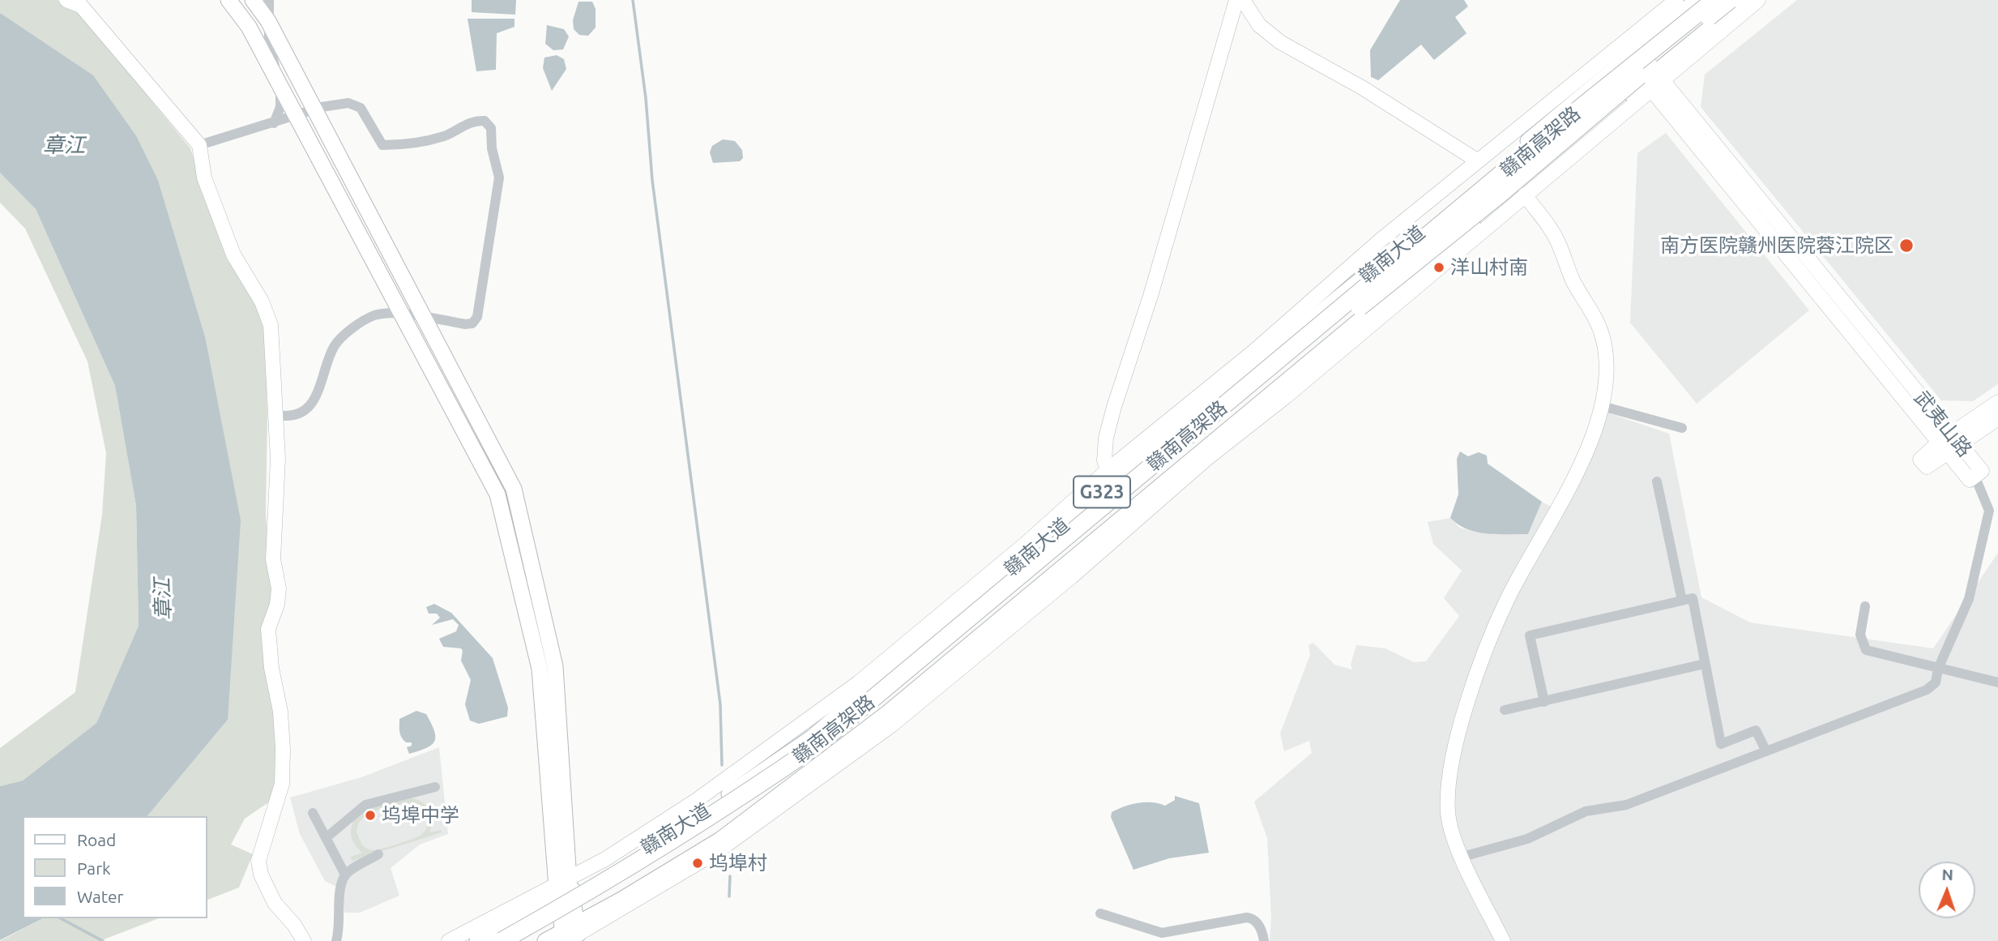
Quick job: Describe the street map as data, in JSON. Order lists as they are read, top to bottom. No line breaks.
{"streets":{"highway":["赣南高架路"],"main road":["赣南大道","G323"],"street":["武夷山路"]},"crossings":[["赣南大道","武夷山路"]],"water":["章江"],"places":["南方医院赣州医院蓉江院区","洋山村南","坞埠中学","坞埠村"],"legend":["Road","Park","Water"],"north":"top"}
